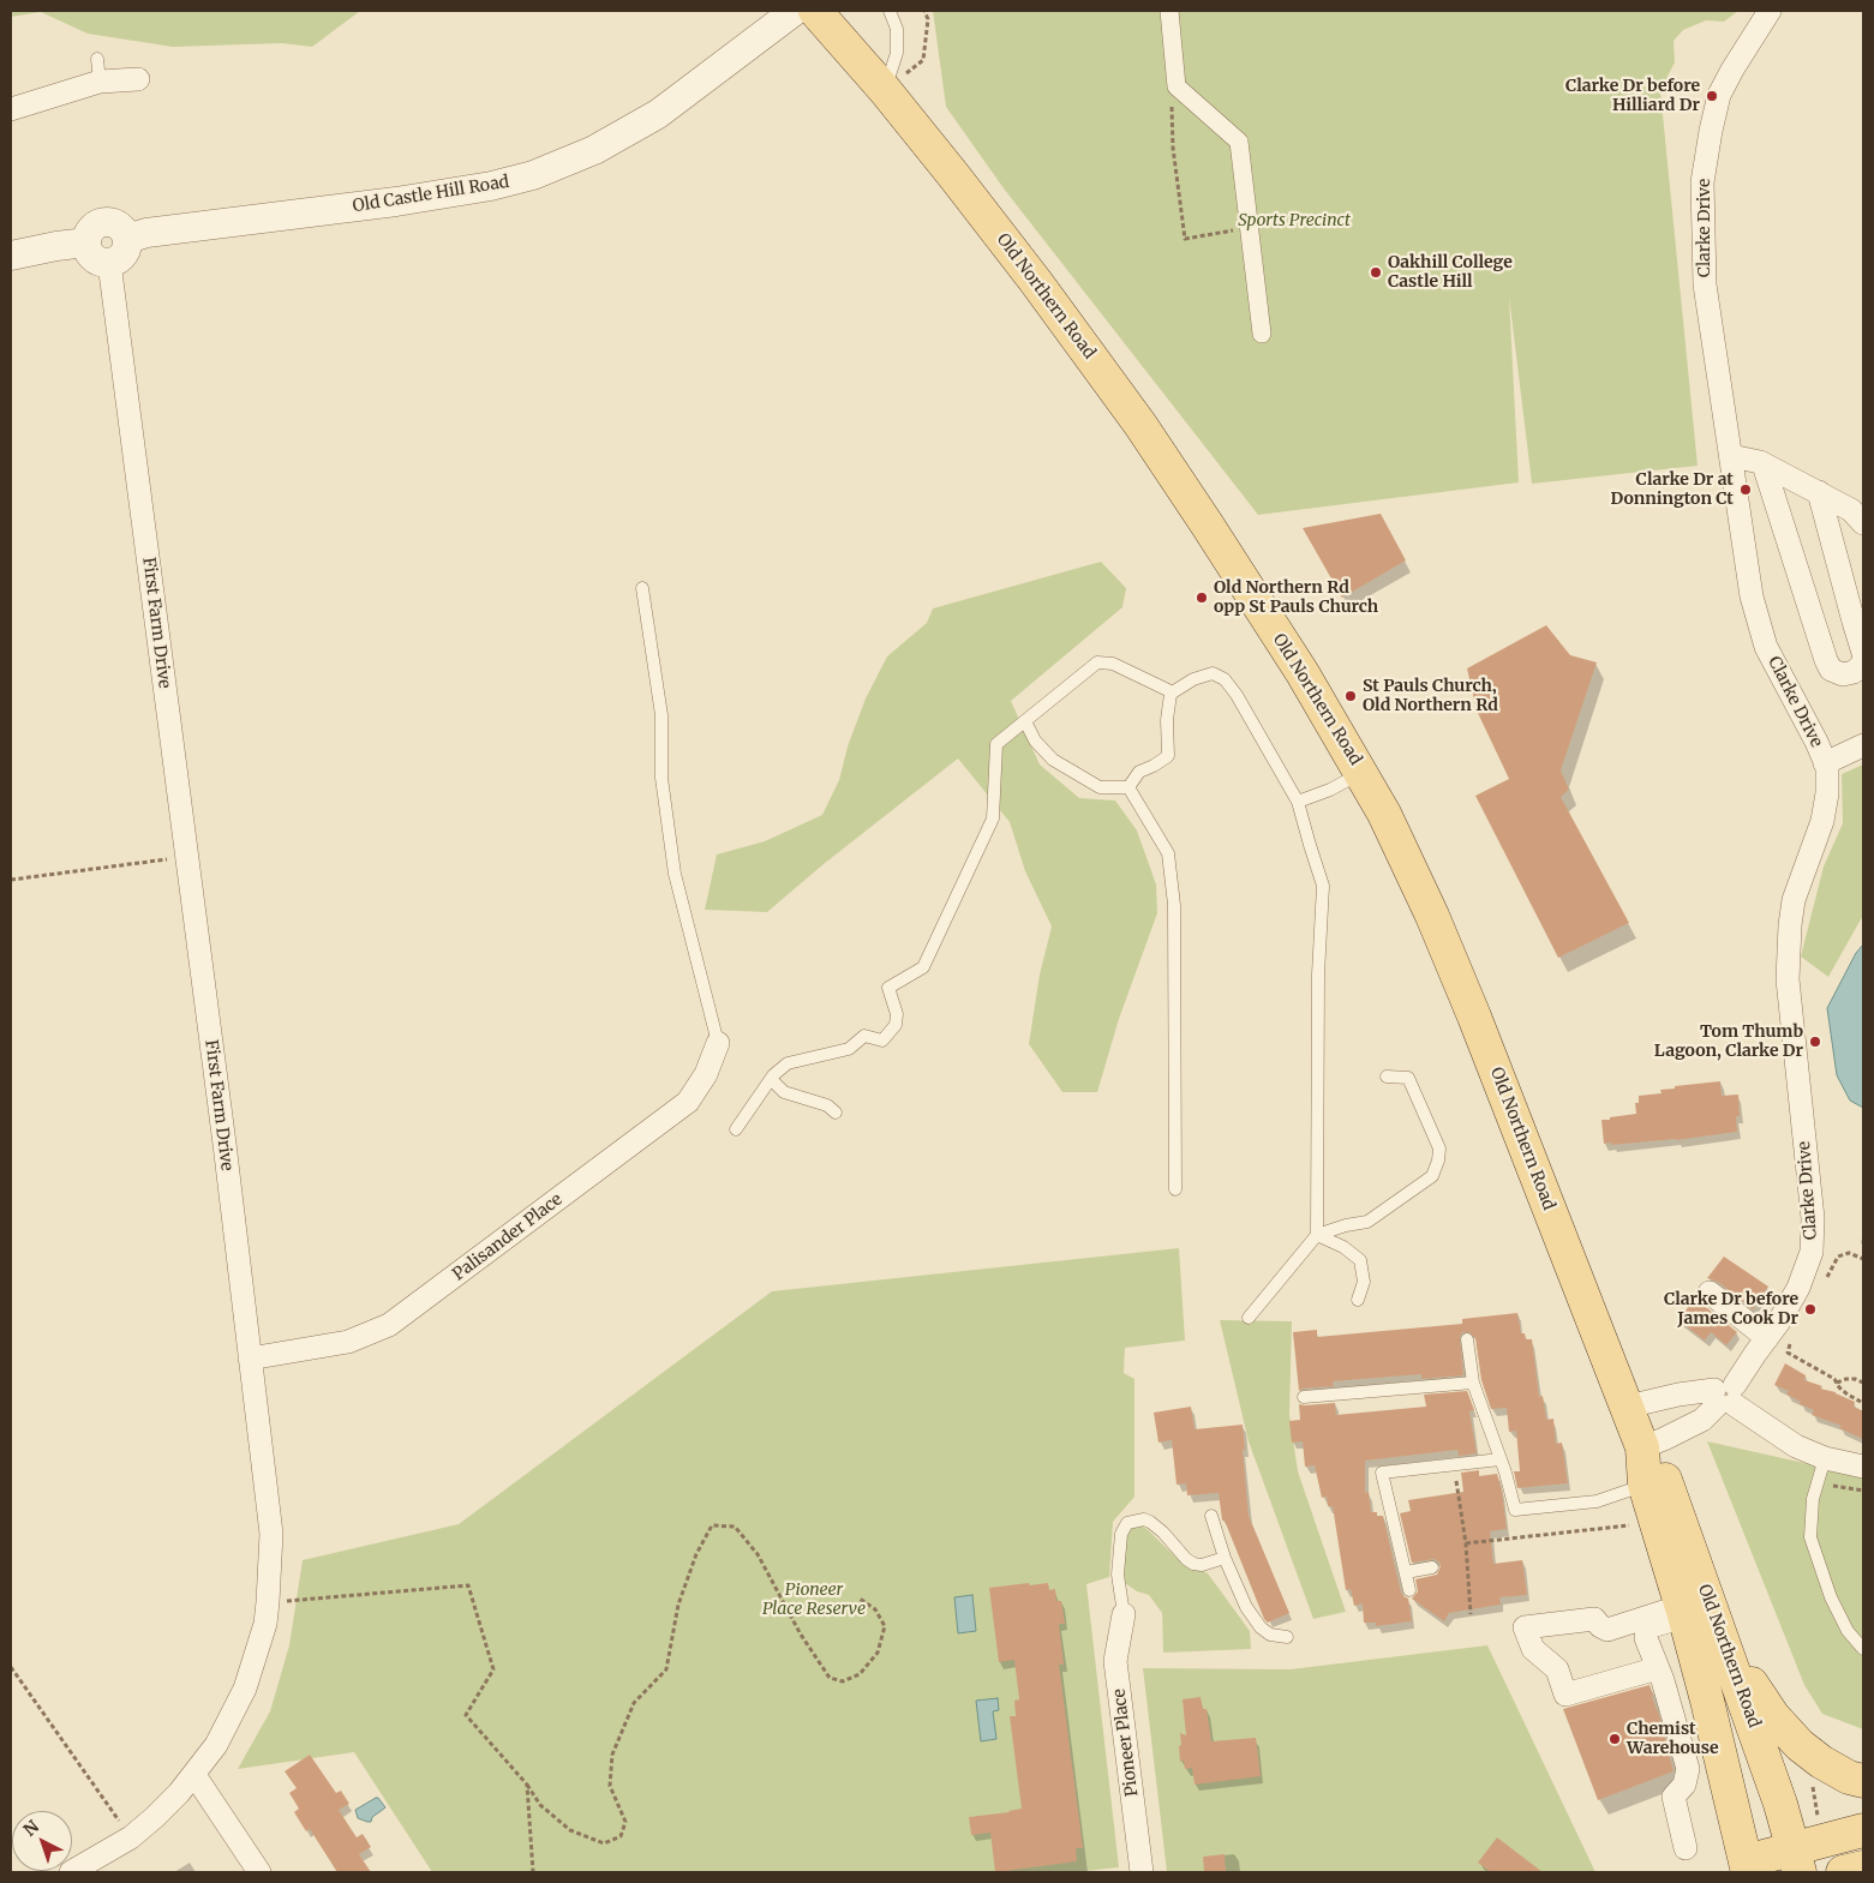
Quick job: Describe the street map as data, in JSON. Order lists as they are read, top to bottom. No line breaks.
{"streets":{"main road":["Old Northern Road"],"street":["Old Castle Hill Road","Clarke Drive","First Farm Drive","Palisander Place","Pioneer Place"]},"crossings":[["Old Castle Hill Road","First Farm Drive"],["Clarke Drive","Old Northern Road"],["First Farm Drive","Palisander Place"]],"parks":["Sports Precinct","Pioneer Place Reserve"],"places":["Clarke Dr before Hilliard Dr","Oakhill College Castle Hill","Clarke Dr at Donnington Ct","Old Northern Rd opp St Pauls Church","St Pauls Church, Old Northern Rd","Tom Thumb Lagoon, Clarke Dr","Clarke Dr before James Cook Dr","Chemist Warehouse"],"north":"top left"}
